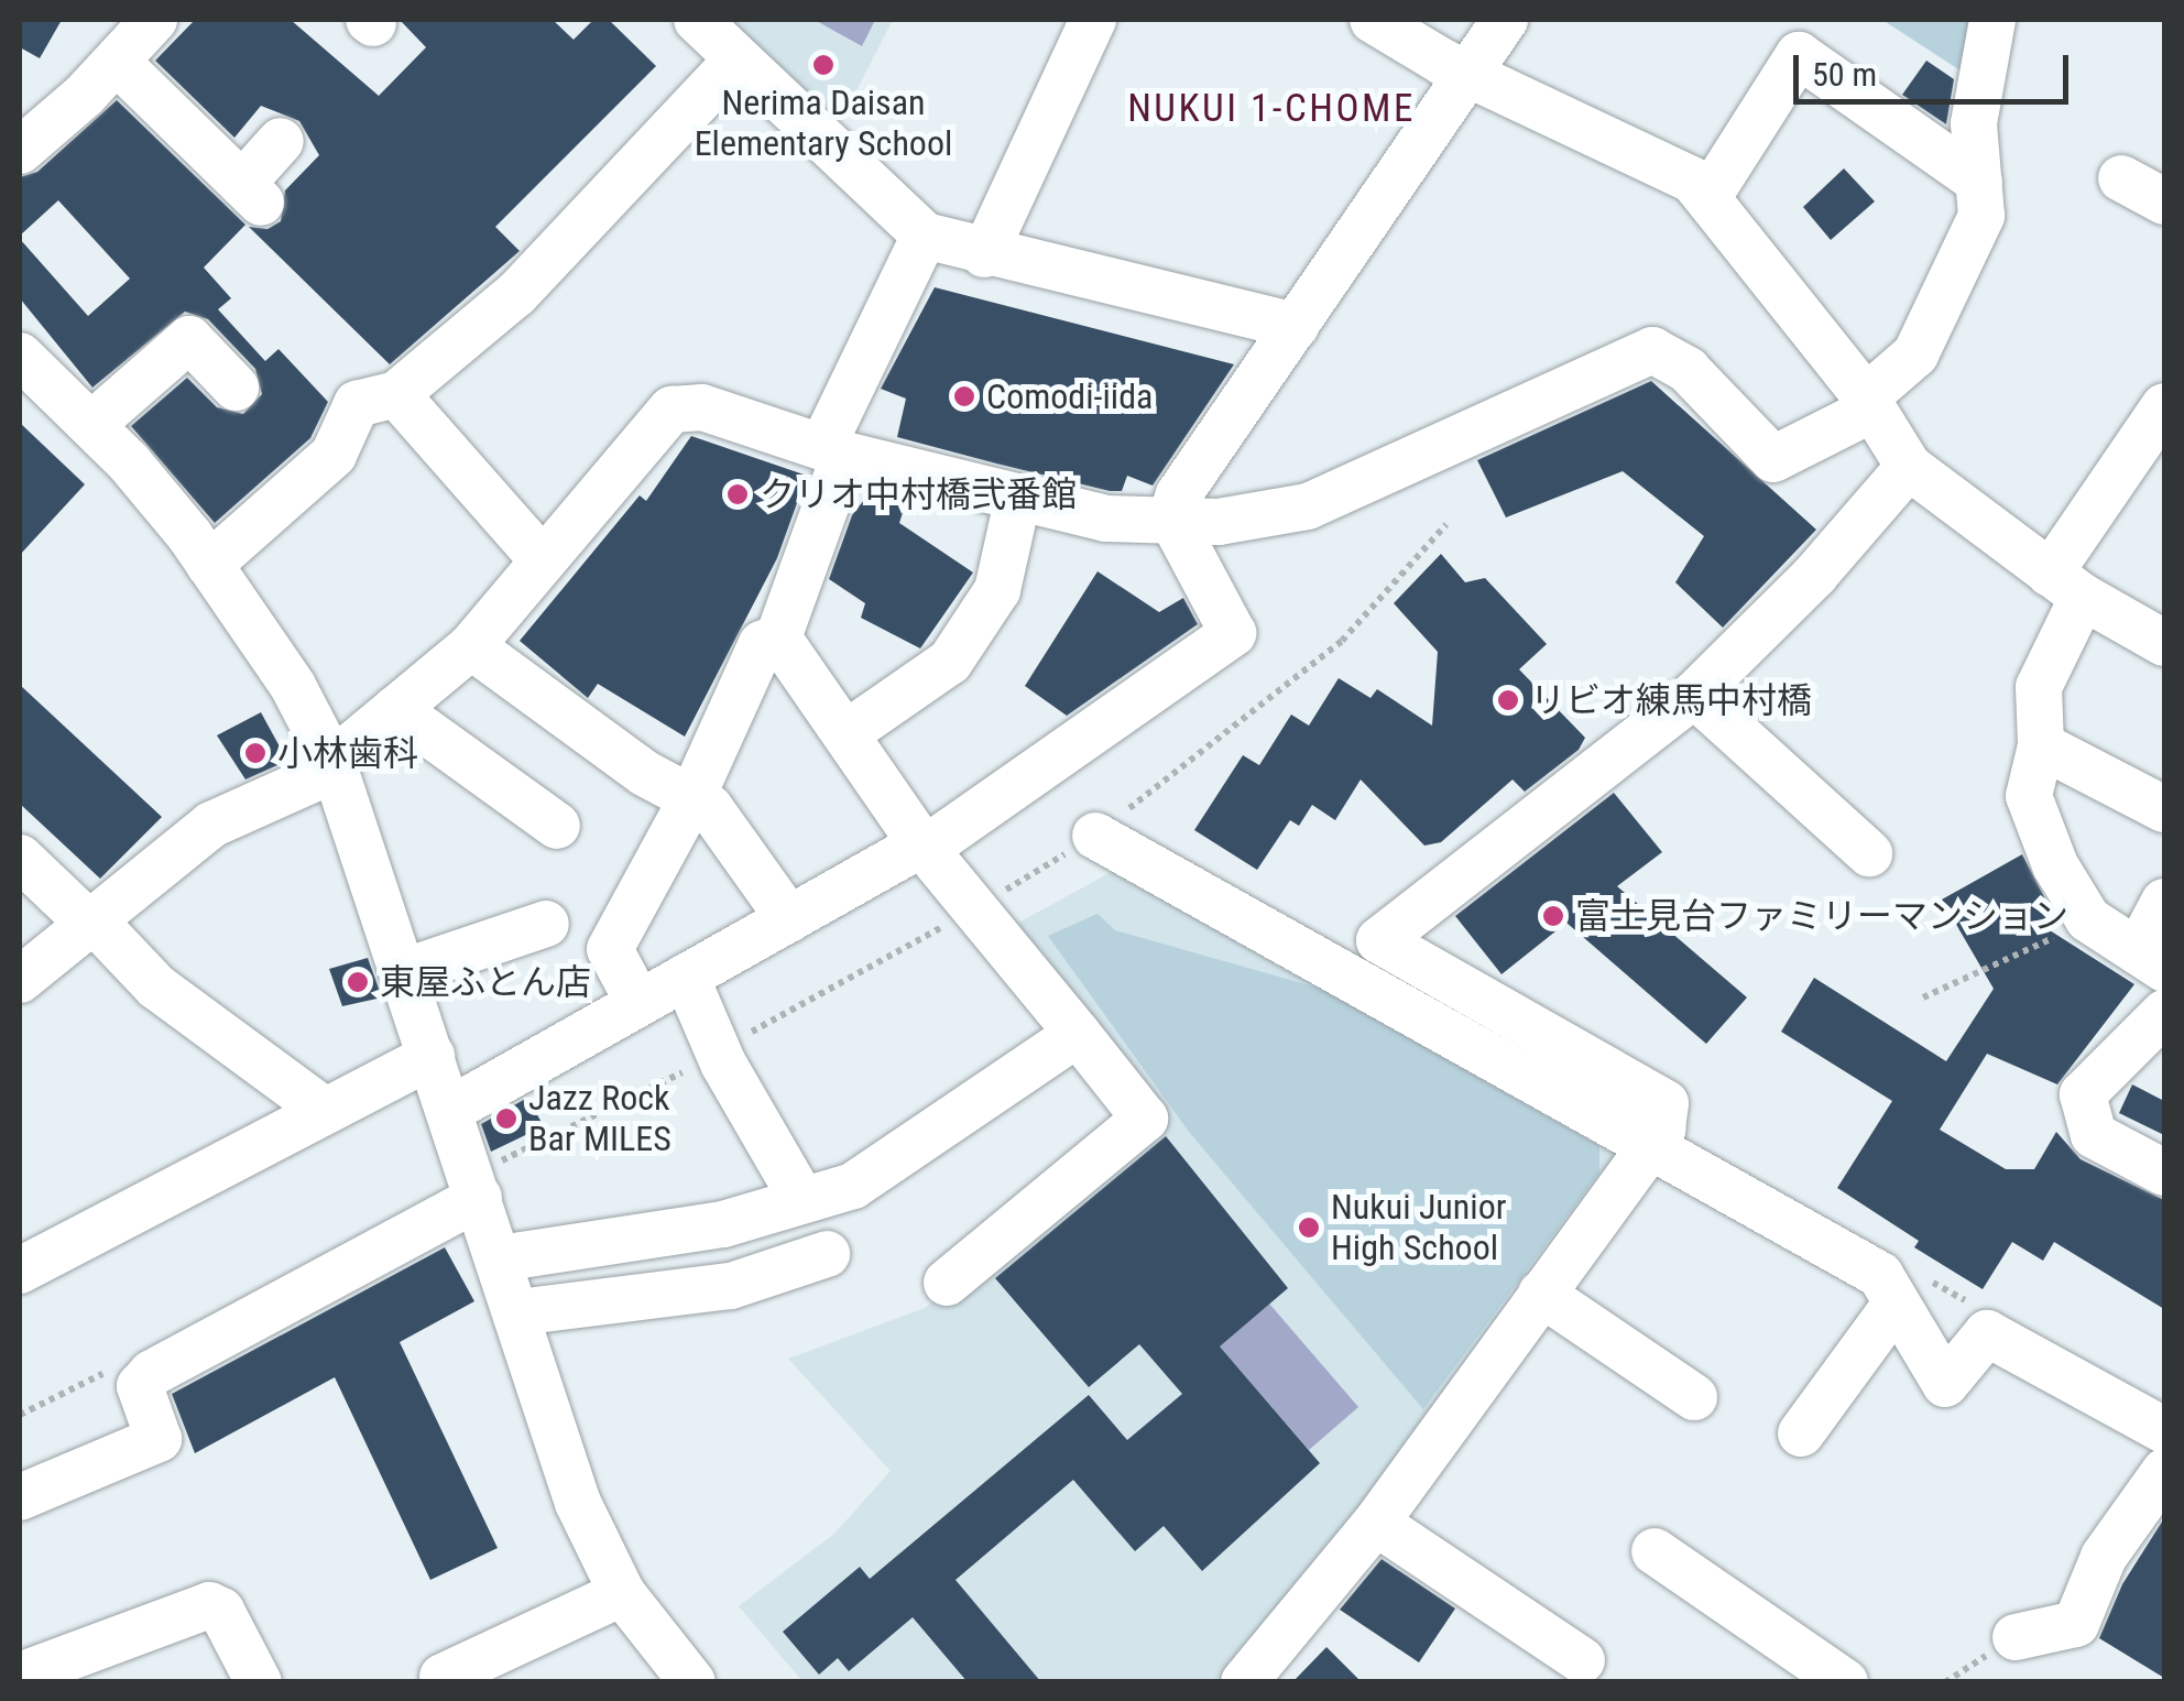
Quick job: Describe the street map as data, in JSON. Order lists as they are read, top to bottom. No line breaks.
{"districts":["NUKUI 1-CHOME"],"places":["Nerima Daisan Elementary School","Comodi-iida","クリオ中村橋弐番館","リビオ練馬中村橋","小林歯科","富士見台ファミリーマンション","東屋ふとん店","Jazz Rock Bar MILES","Nukui Junior High School"],"scale_bar":"50 m"}
